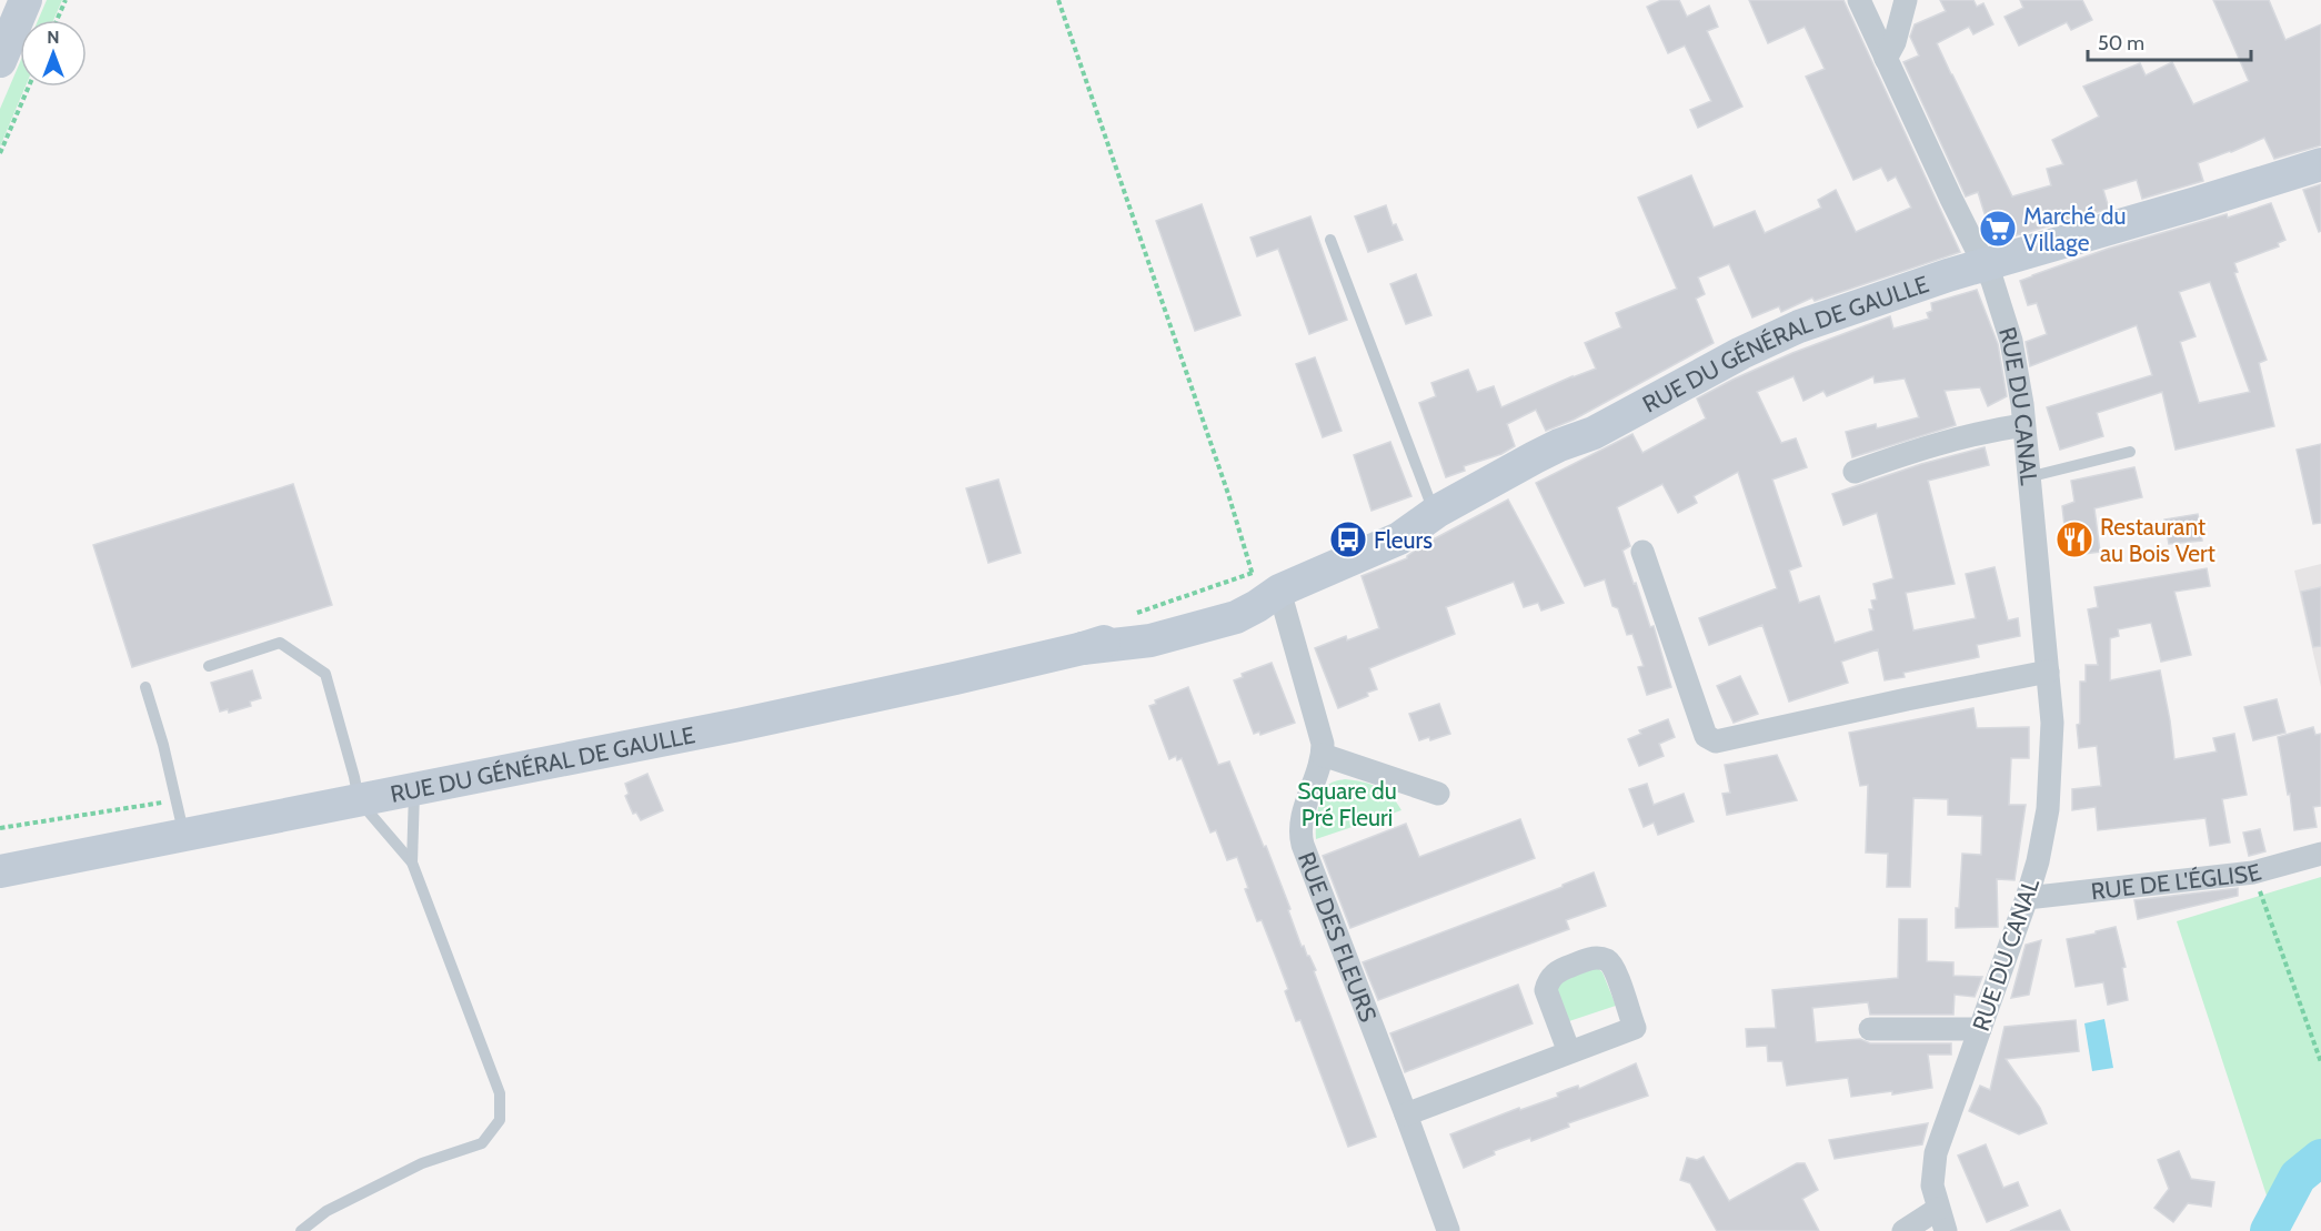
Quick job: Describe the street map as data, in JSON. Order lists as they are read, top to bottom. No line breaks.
{"streets":{"street":["RUE DU GÉNÉRAL DE GAULLE","RUE DU CANAL","RUE DE L'ÉGLISE","RUE DES FLEURS"]},"crossings":[["RUE DU GÉNÉRAL DE GAULLE","RUE DU CANAL"],["RUE DU GÉNÉRAL DE GAULLE","RUE DES FLEURS"],["RUE DU CANAL","RUE DE L'ÉGLISE"]],"parks":["Square du Pré Fleuri"],"places":{"supermarket":["Marché du Village"],"bus stop":["Fleurs"],"restaurant":["Restaurant au Bois Vert"]},"scale_bar":"50 m","north":"top"}
